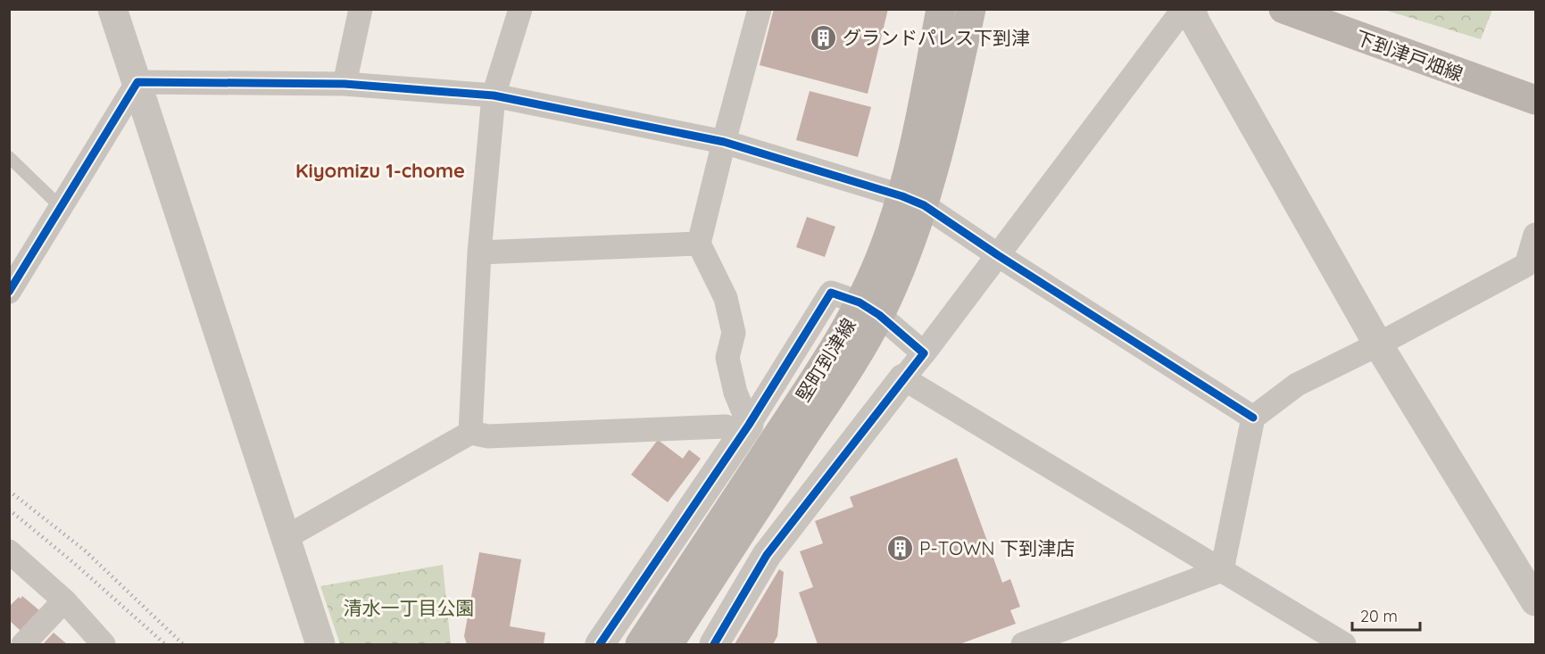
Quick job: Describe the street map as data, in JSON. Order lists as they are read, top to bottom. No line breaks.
{"streets":{"main road":["下到津戸畑線","堅町到津線"]},"districts":["Kiyomizu 1-chome"],"parks":["清水一丁目公園"],"places":{"building":["グランドパレス下到津","P-TOWN 下到津店"]},"scale_bar":"20 m"}
